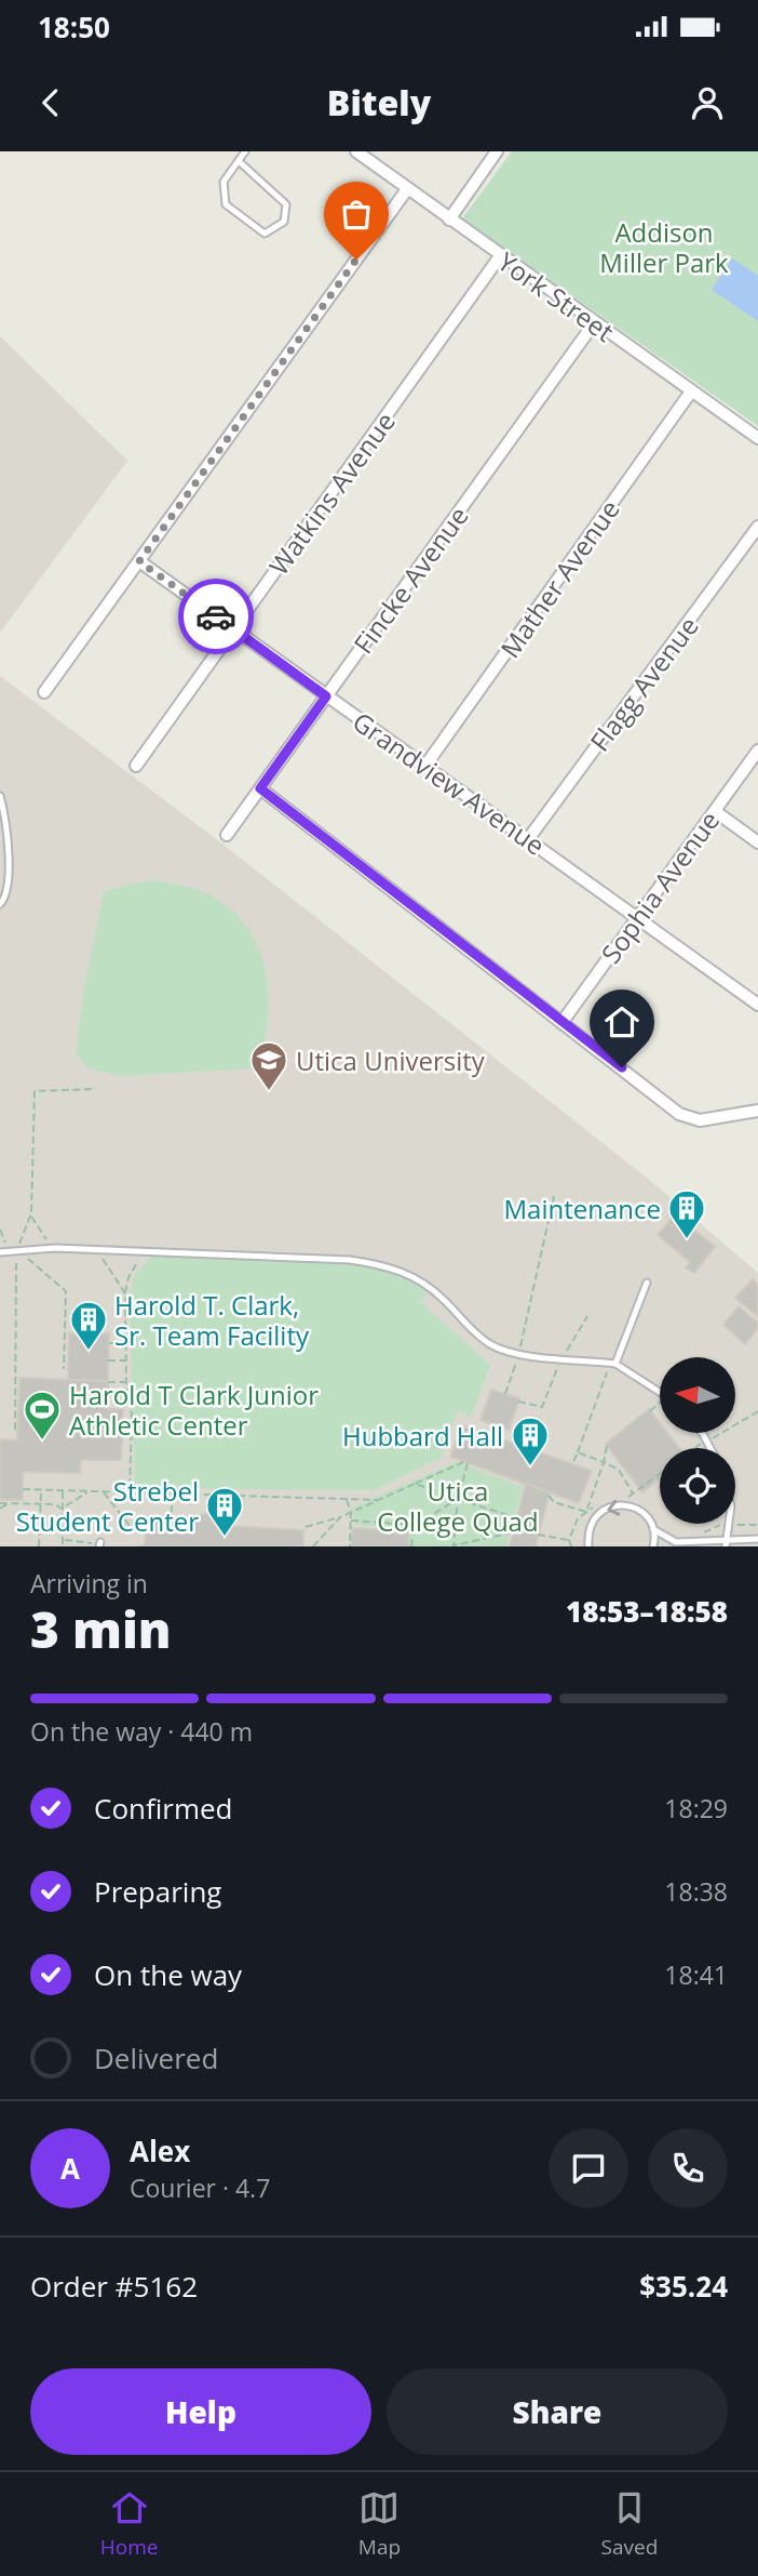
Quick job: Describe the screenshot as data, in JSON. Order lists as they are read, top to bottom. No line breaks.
{"streets":{"street":["York Street","Watkins Avenue","Mather Avenue","Fincke Avenue","Flagg Avenue","Grandview Avenue","Sophia Avenue"]},"crossings":[["York Street","Watkins Avenue"],["York Street","Mather Avenue"],["York Street","Fincke Avenue"],["Watkins Avenue","Grandview Avenue"],["Mather Avenue","Grandview Avenue"],["Fincke Avenue","Grandview Avenue"],["Flagg Avenue","Grandview Avenue"],["Grandview Avenue","Sophia Avenue"]],"parks":["Addison Miller Park","Utica College Quad"],"places":{"school or university":["Utica University"],"building":["Maintenance","Harold T. Clark, Sr. Team Facility","Hubbard Hall","Strebel Student Center"],"sports":["Harold T Clark Junior Athletic Center"]},"north":"left","page":{"status":"18:50","header":"Bitely","heading":["3 min","Arriving in","18:53–18:58"],"panel":["Alex","Courier · 4.7","Order #5162","$35.24"],"bar":"On the way · 440 m","list":[["Confirmed","18:29"],["Preparing","18:38"],["On the way","18:41"],"Delivered"],"round":"A","buttons":["Help","Share"],"tabs":["Home","Map","Saved"]}}
